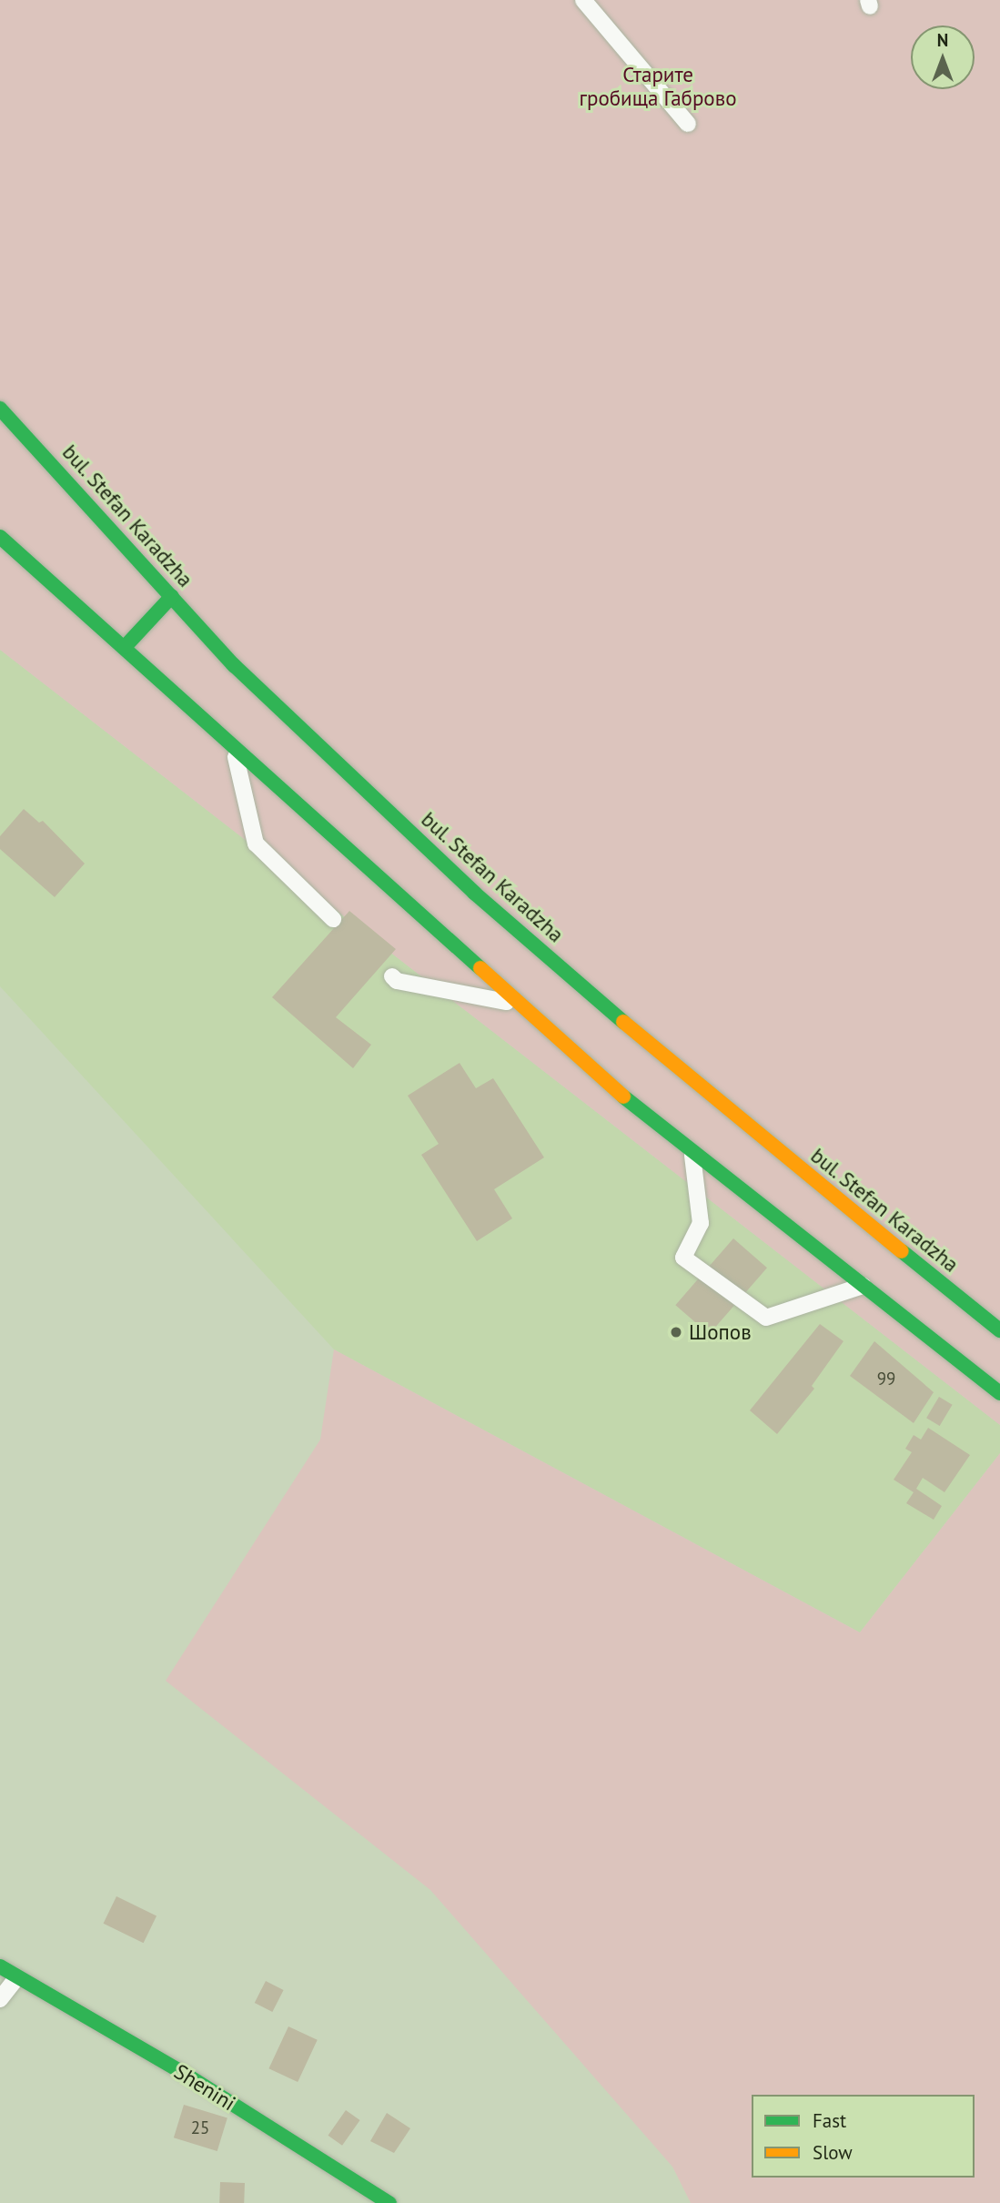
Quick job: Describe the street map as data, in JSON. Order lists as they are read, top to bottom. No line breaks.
{"streets":{"main road":["bul. Stefan Karadzha","Shenini"]},"parks":["Старите гробища Габрово"],"places":["Шопов"],"house_numbers":["99","25"],"legend":["Fast","Slow"],"north":"top"}
